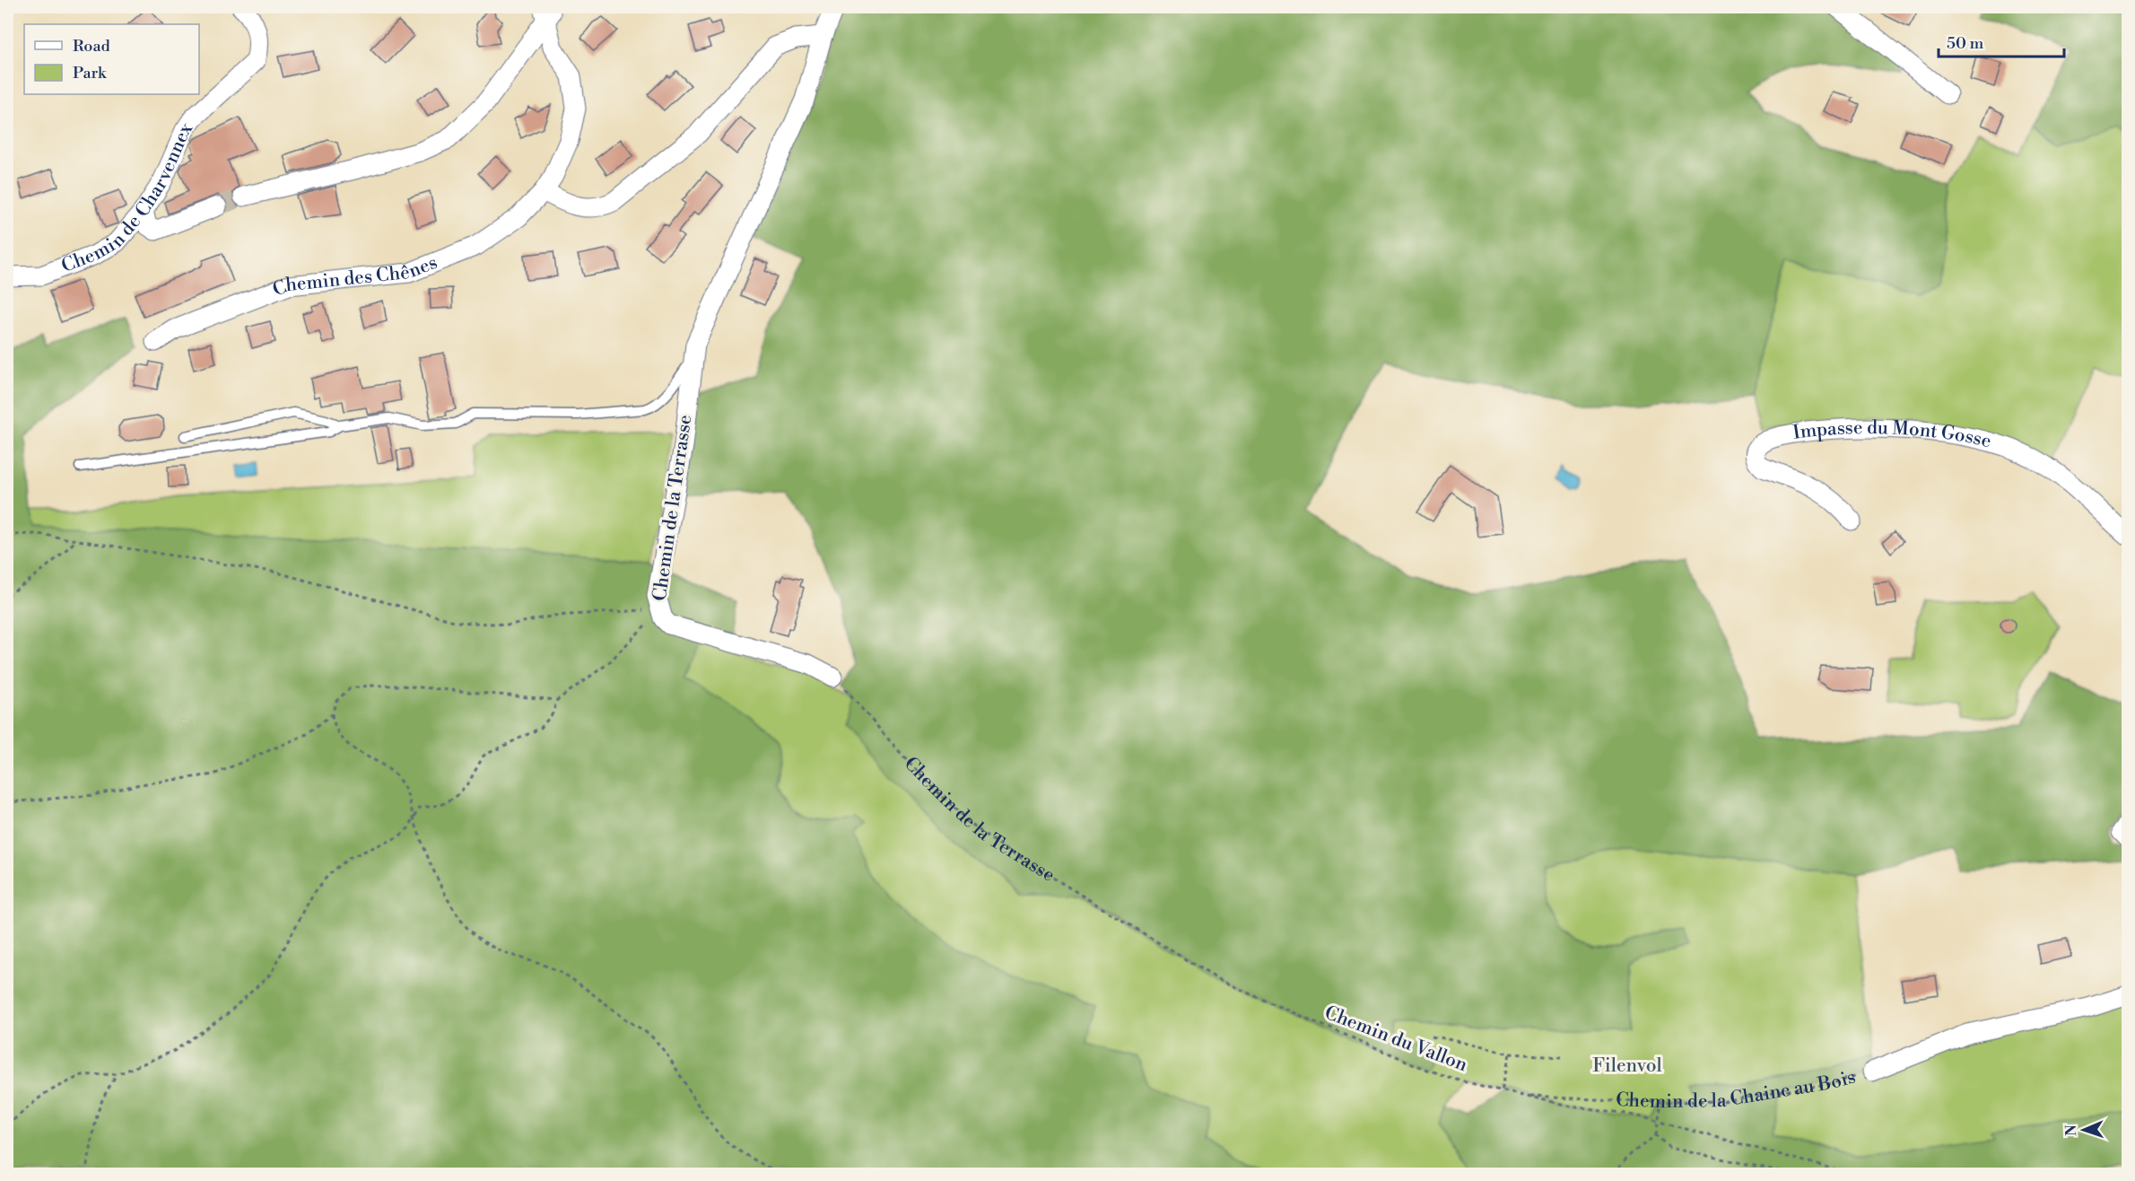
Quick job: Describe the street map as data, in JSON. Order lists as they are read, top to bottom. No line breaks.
{"streets":{"street":["Chemin de Charvennex","Chemin des Chênes","Impasse du Mont Gosse","Chemin de la Terrasse","Chemin de la Chaine au Bois"],"path":["Chemin du Vallon"]},"crossings":[["Chemin de la Terrasse","Chemin du Vallon"],["Chemin du Vallon","Chemin de la Chaine au Bois"]],"parks":["Filenvol"],"legend":["Road","Park"],"scale_bar":"50 m","north":"left"}
